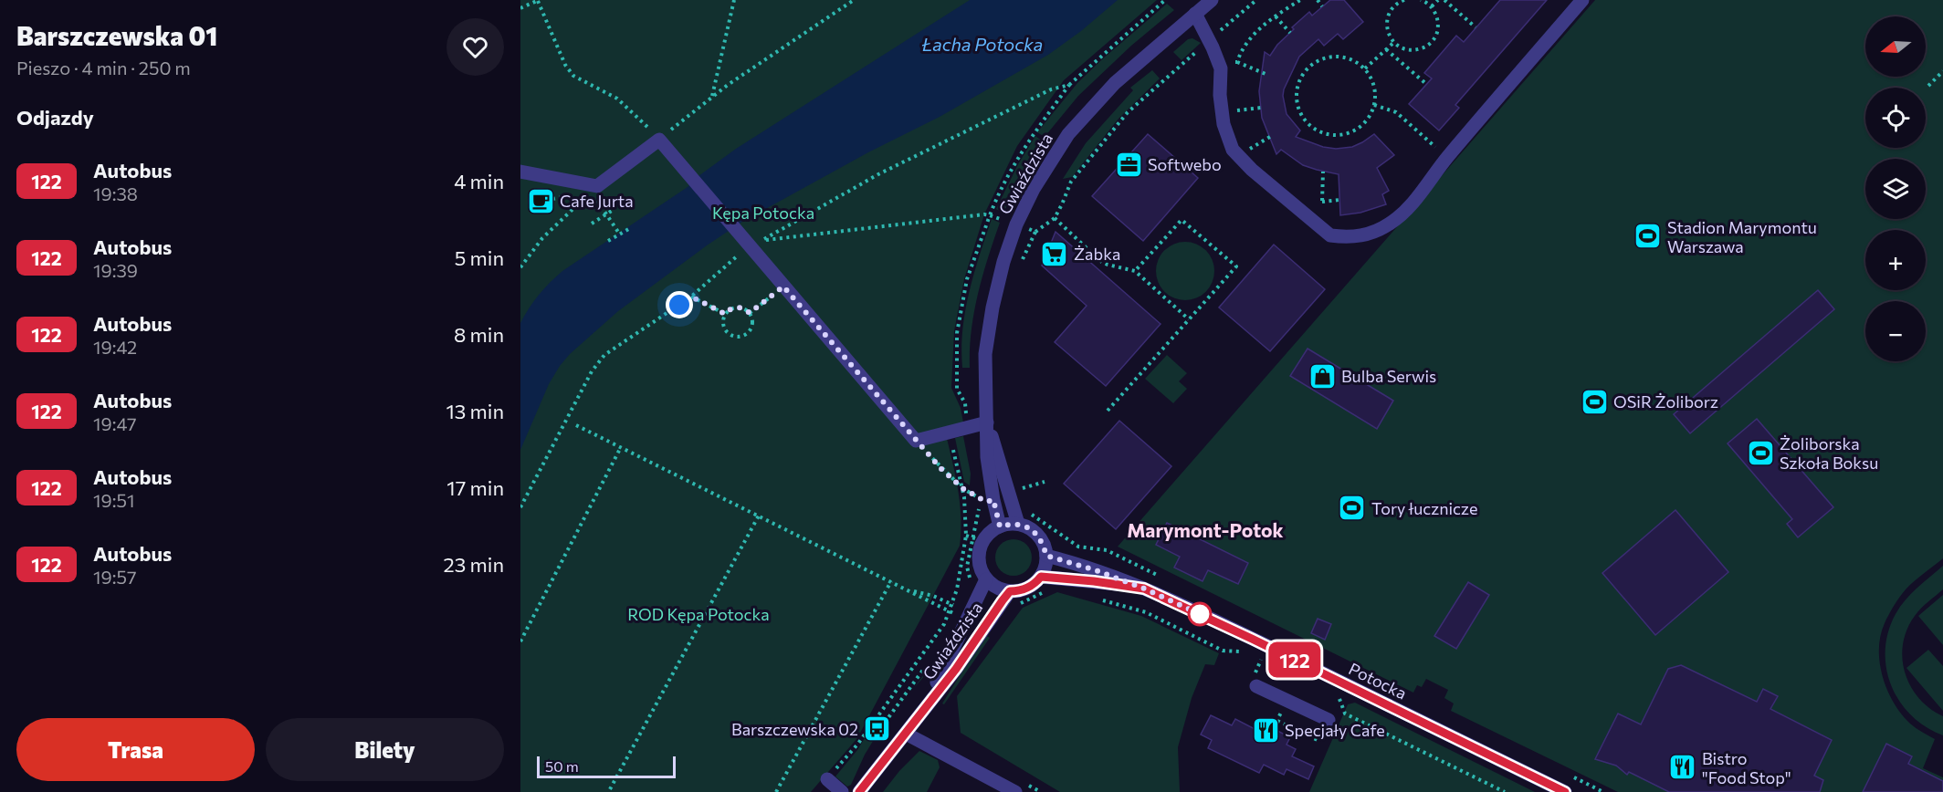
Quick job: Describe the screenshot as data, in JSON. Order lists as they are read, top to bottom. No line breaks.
{"streets":{"street":["Gwiaździsta","Potocka"]},"crossings":[["Gwiaździsta","Potocka"]],"districts":["Marymont-Potok"],"water":["Łacha Potocka"],"parks":["Kępa Potocka","ROD Kępa Potocka"],"places":{"office":["Softwebo"],"cafe":["Cafe Jurta"],"sports":["Stadion Marymontu Warszawa","OSiR Żoliborz","Żoliborska Szkoła Boksu","Tory łucznicze"],"supermarket":["Żabka"],"shop":["Bulba Serwis"],"bus stop":["Barszczewska 02"],"restaurant":["Specjały Cafe","Bistro \"Food Stop\""]},"lines":["bus line 122"],"scale_bar":"50 m","north":"left","page":{"heading":[["Barszczewska 01","Pieszo · 4 min · 250 m"],"Odjazdy"],"on_map":"122","map_buttons":["+","−"],"list":[{"mark":"122","name":"Autobus","note":"19:38","value":"4 min"},{"mark":"122","name":"Autobus","note":"19:39","value":"5 min"},{"mark":"122","name":"Autobus","note":"19:42","value":"8 min"},{"mark":"122","name":"Autobus","note":"19:47","value":"13 min"},{"mark":"122","name":"Autobus","note":"19:51","value":"17 min"},{"mark":"122","name":"Autobus","note":"19:57","value":"23 min"}],"buttons":["Trasa","Bilety"],"scale":"50 m"}}
